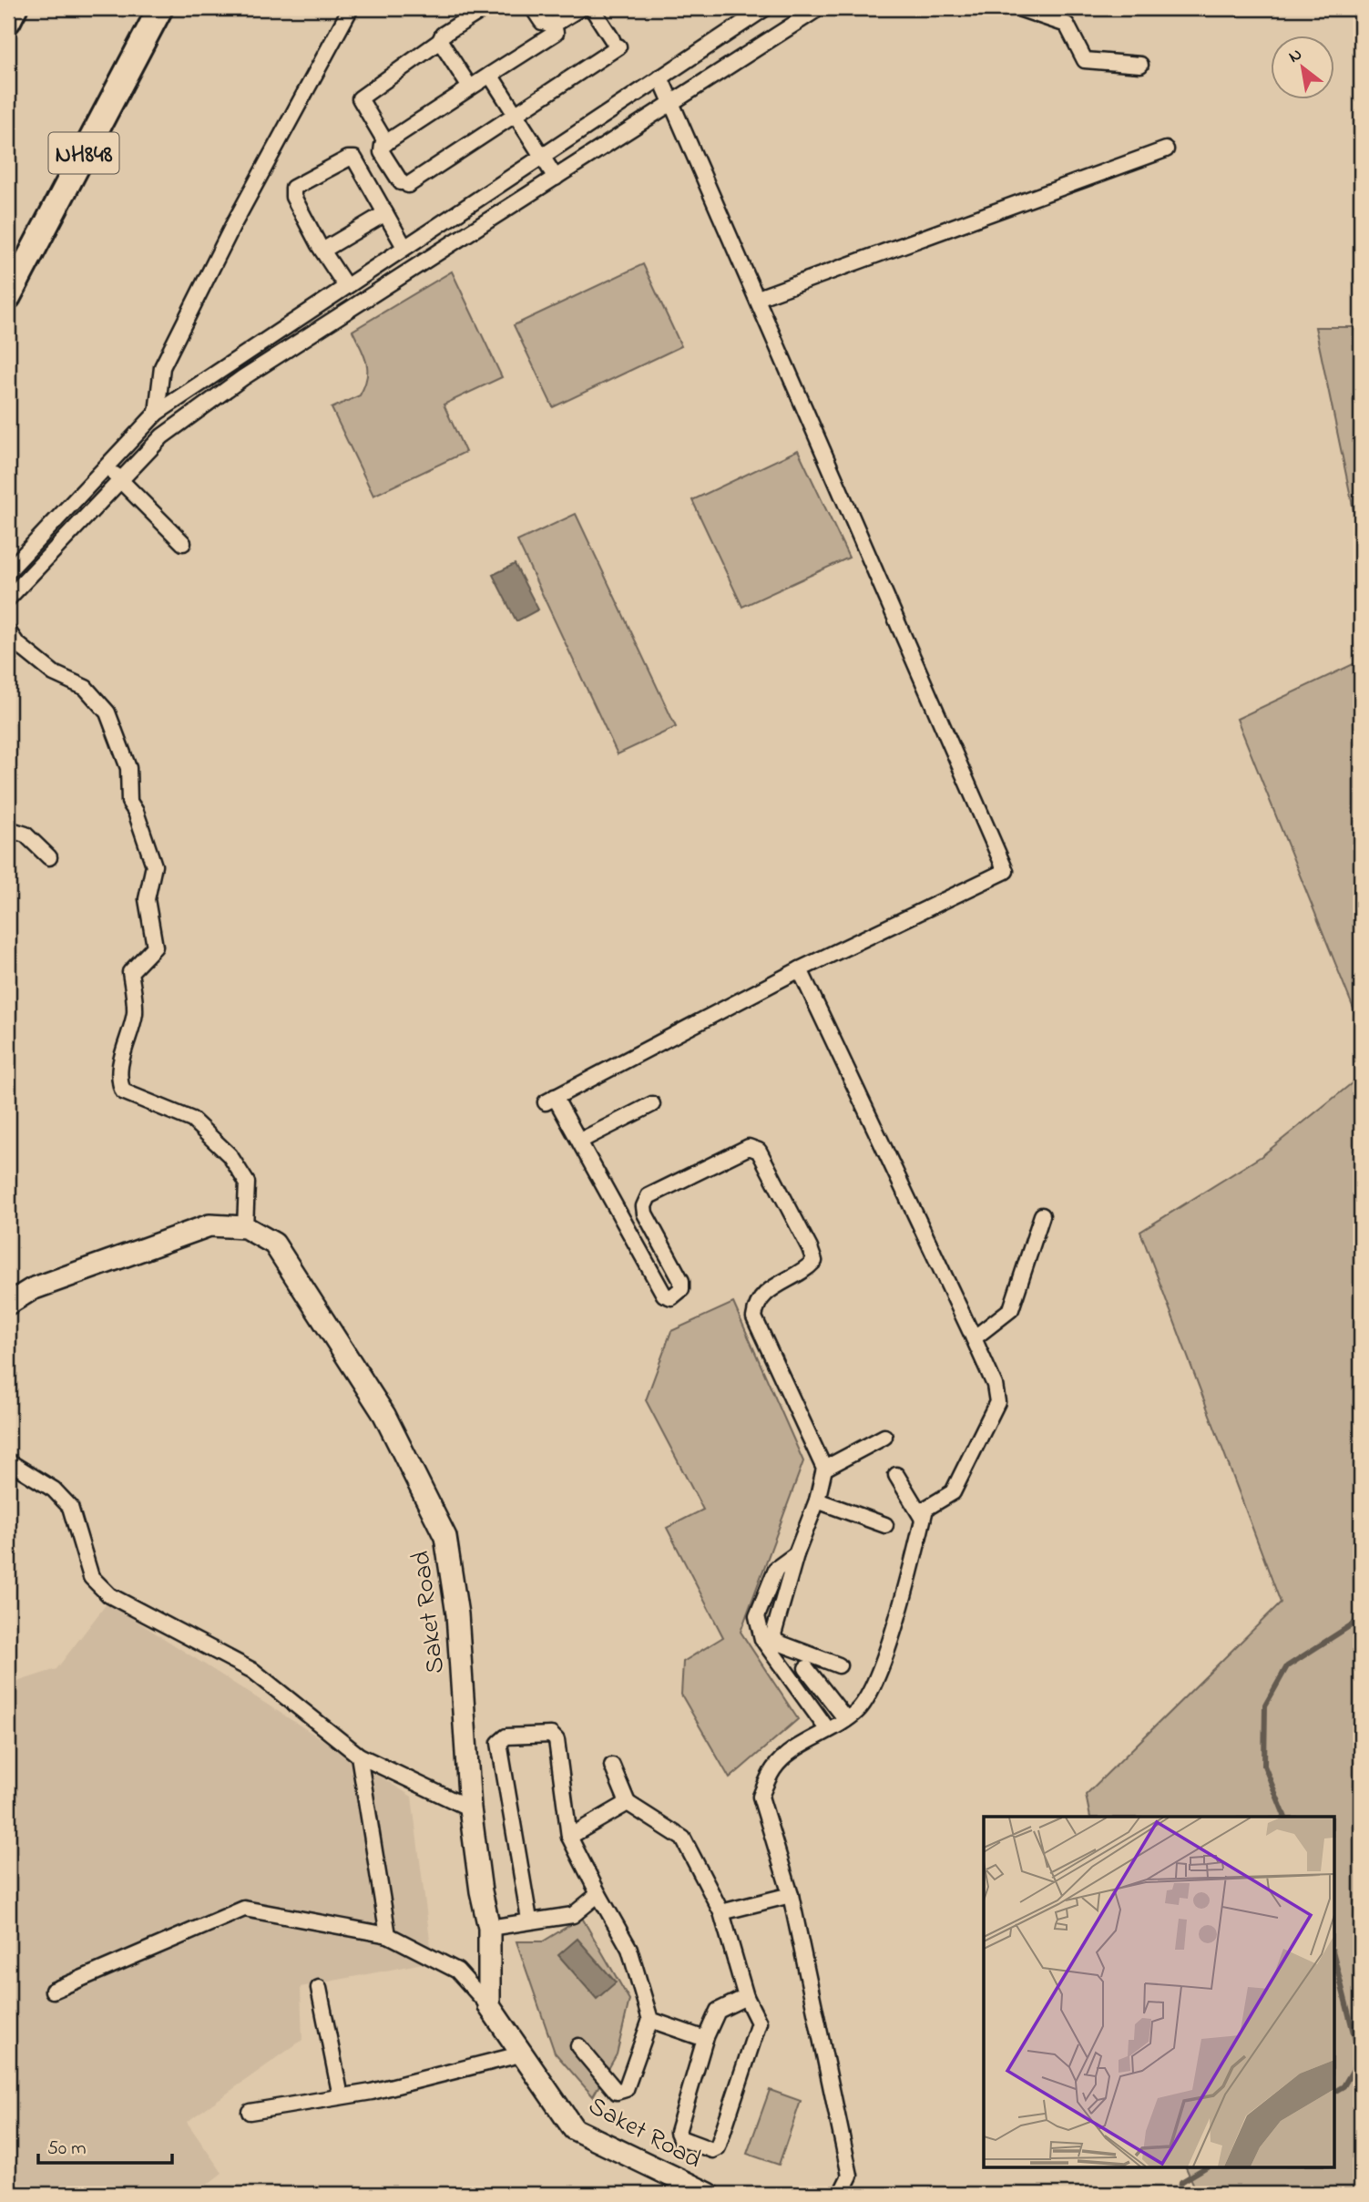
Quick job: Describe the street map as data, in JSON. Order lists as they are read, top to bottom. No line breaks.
{"streets":{"highway":["NH848"],"main road":["Saket Road"]},"scale_bar":"50 m","north":"top left"}
